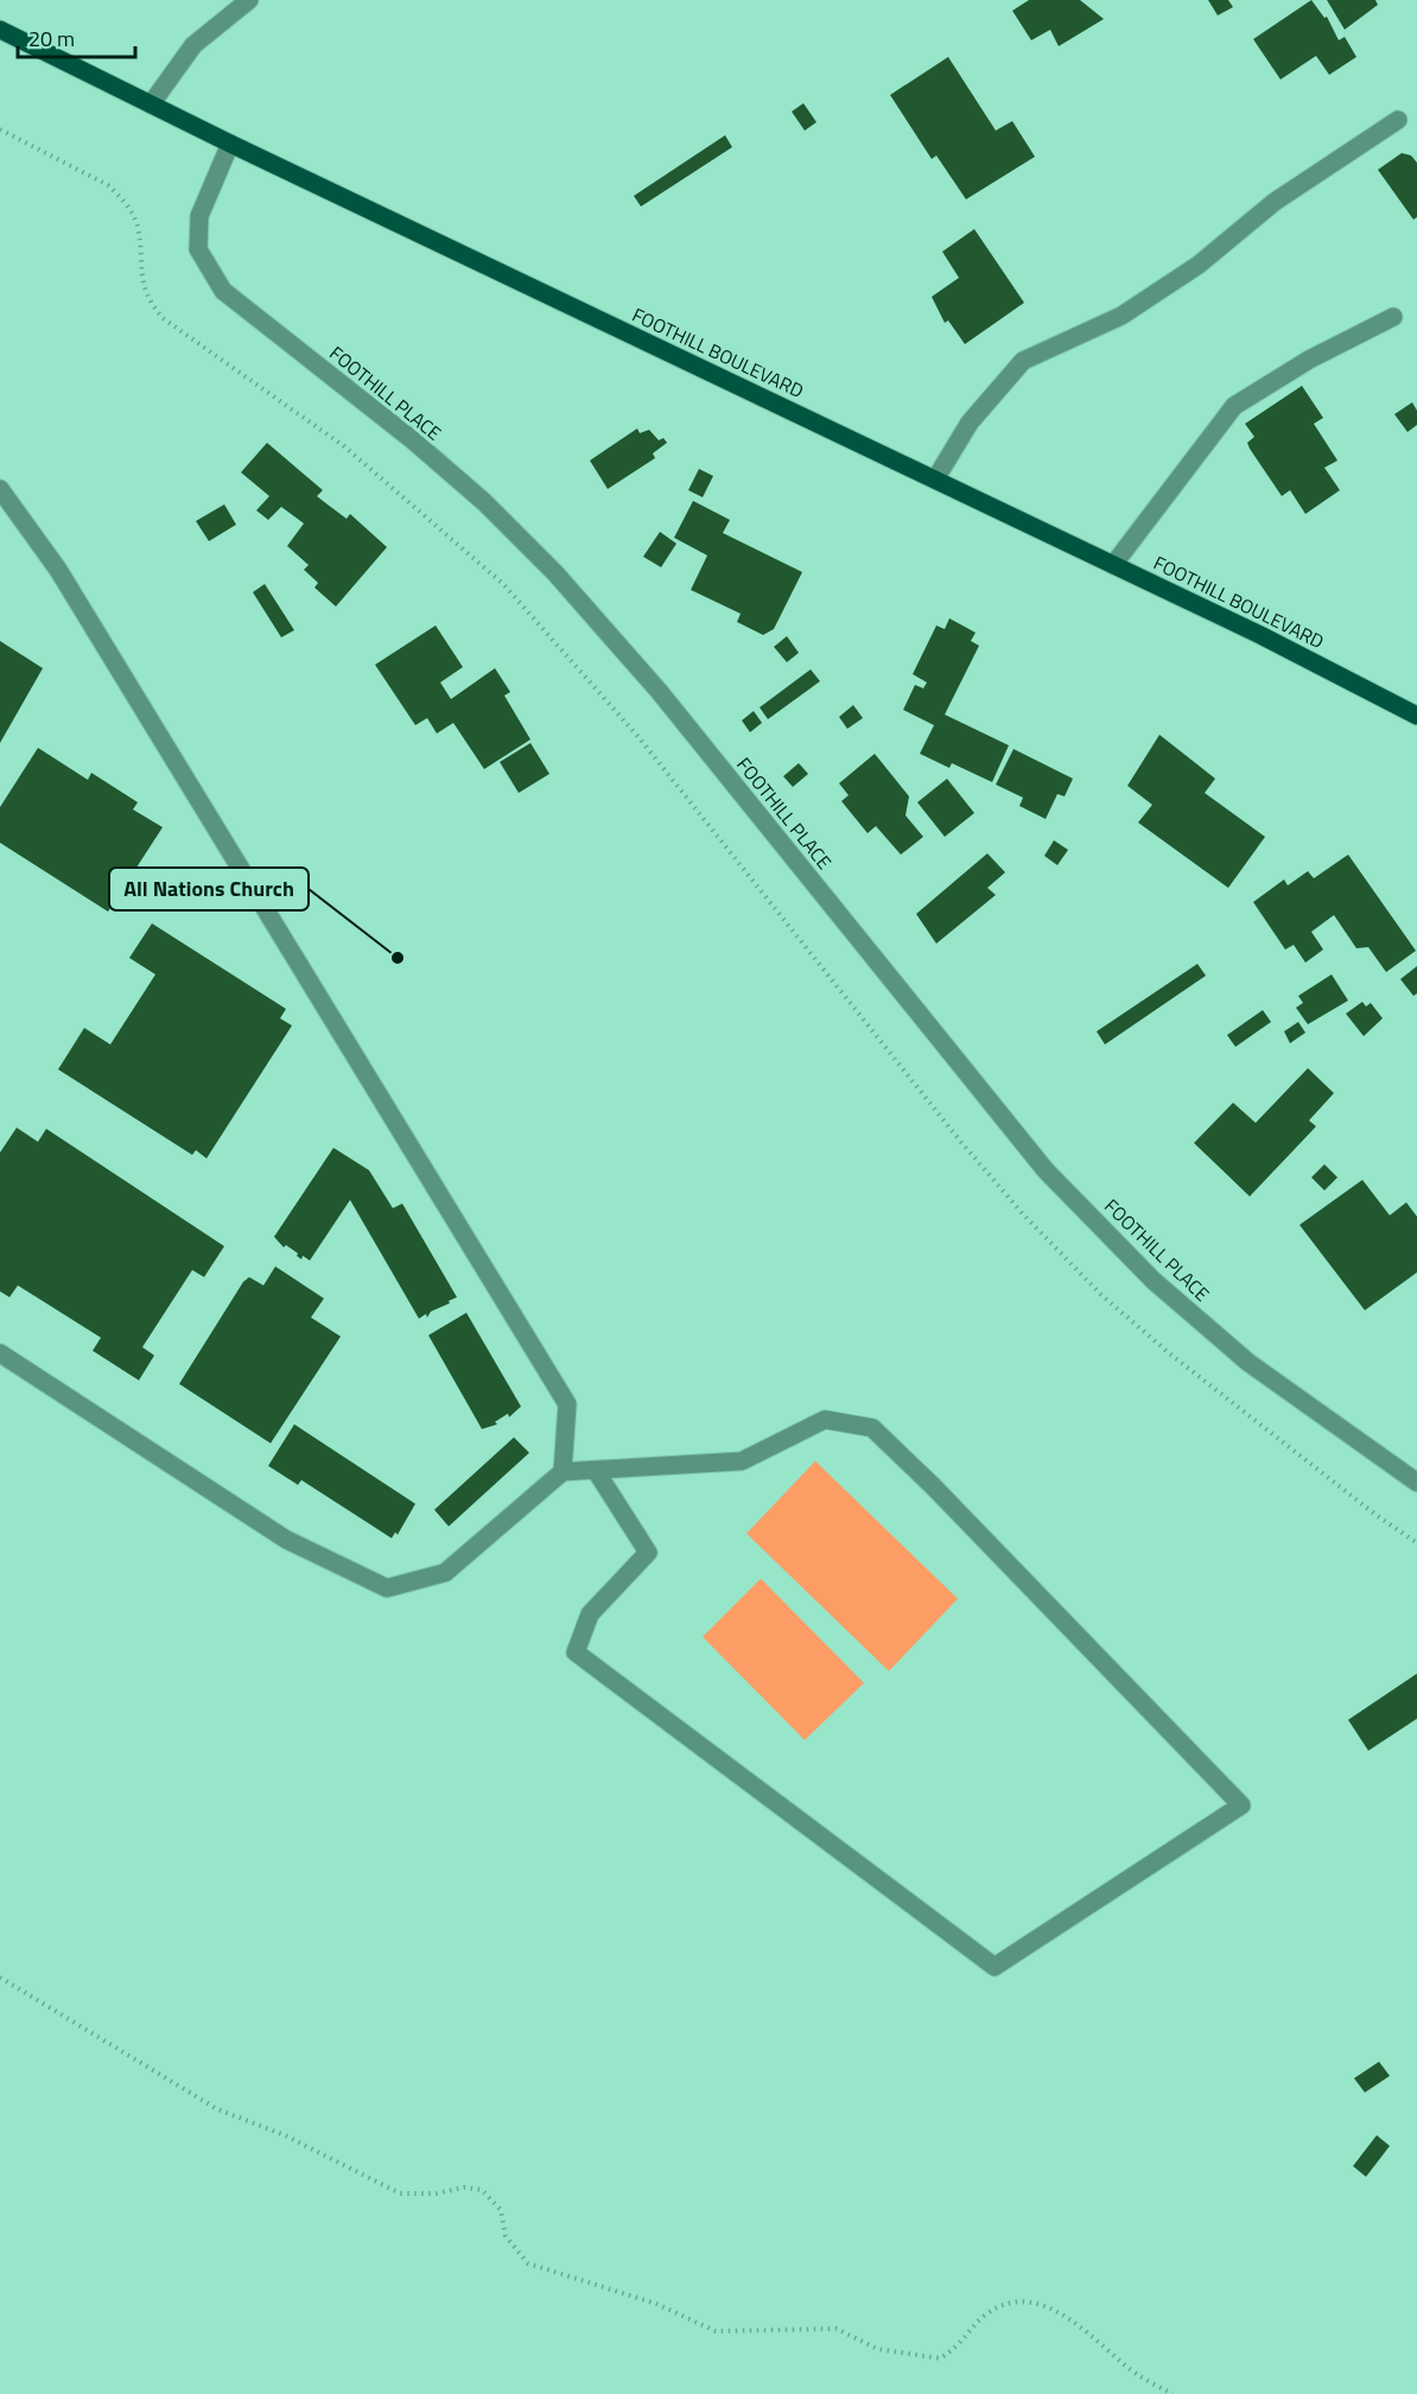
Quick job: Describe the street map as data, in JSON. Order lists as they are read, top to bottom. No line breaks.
{"streets":{"main road":["FOOTHILL BOULEVARD"],"street":["FOOTHILL PLACE"]},"crossings":[["FOOTHILL BOULEVARD","FOOTHILL PLACE"]],"places":["All Nations Church"],"scale_bar":"20 m"}
